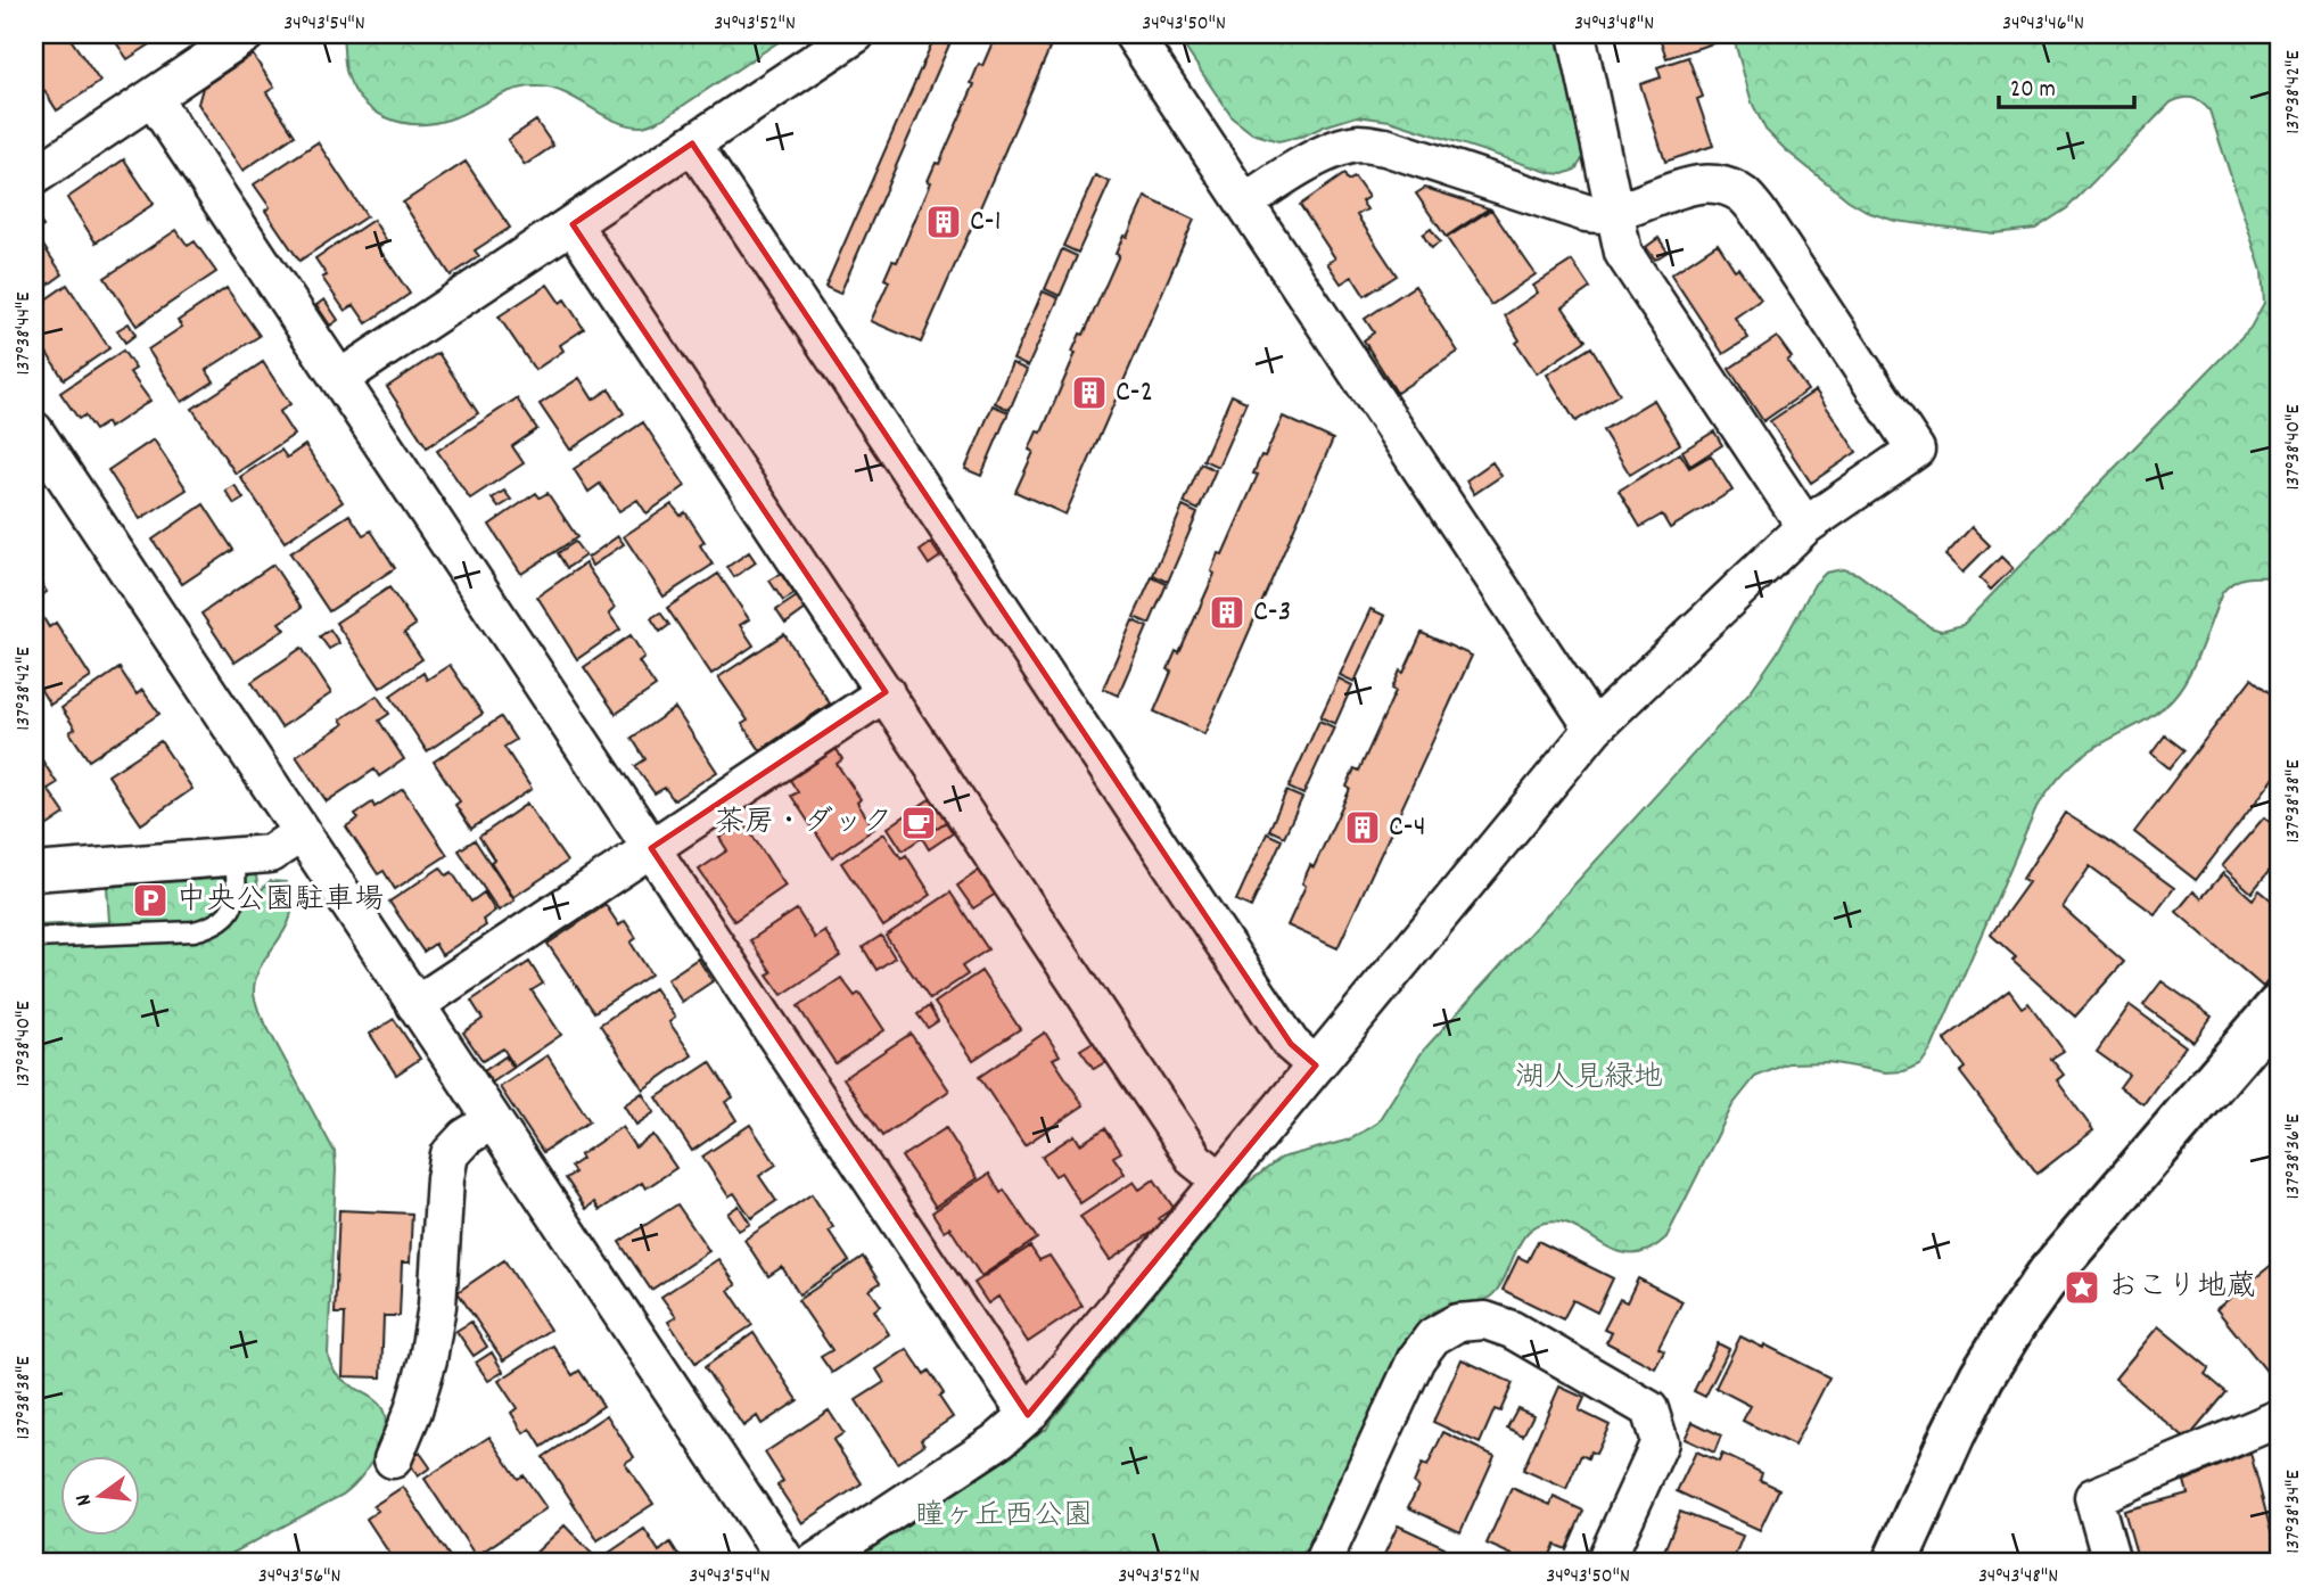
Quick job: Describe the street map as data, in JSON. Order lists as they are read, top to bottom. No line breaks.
{"parks":["湖人見緑地","瞳ヶ丘西公園"],"places":{"building":["C-1","C-2","C-3","C-4"],"cafe":["茶房・ダック"],"parking":["中央公園駐車場"],"place":["おこり地蔵"]},"scale_bar":"20 m","north":"left","coordinates":["34°43'54\"N","34°43'52\"N","34°43'50\"N","34°43'48\"N","34°43'46\"N","137°38'42\"E","137°38'44\"E","137°38'40\"E","137°38'38\"E","137°38'36\"E","137°38'34\"E","34°43'56\"N"]}
